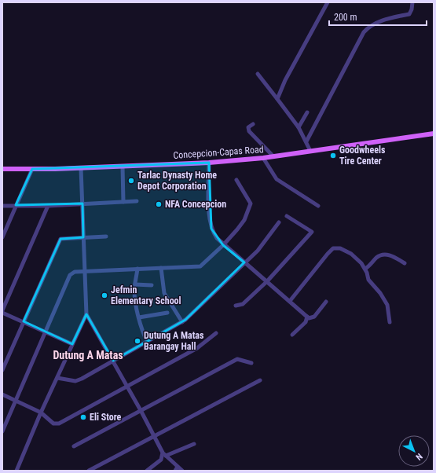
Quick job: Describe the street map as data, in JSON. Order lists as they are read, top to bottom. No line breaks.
{"streets":{"main road":["Concepcion-Capas Road"]},"districts":["Dutung A Matas"],"places":["Goodwheels Tire Center","Tarlac Dynasty Home Depot Corporation","NFA Concepcion","Jefmin Elementary School","Dutung A Matas Barangay Hall","Eli Store"],"scale_bar":"200 m","north":"bottom right"}
